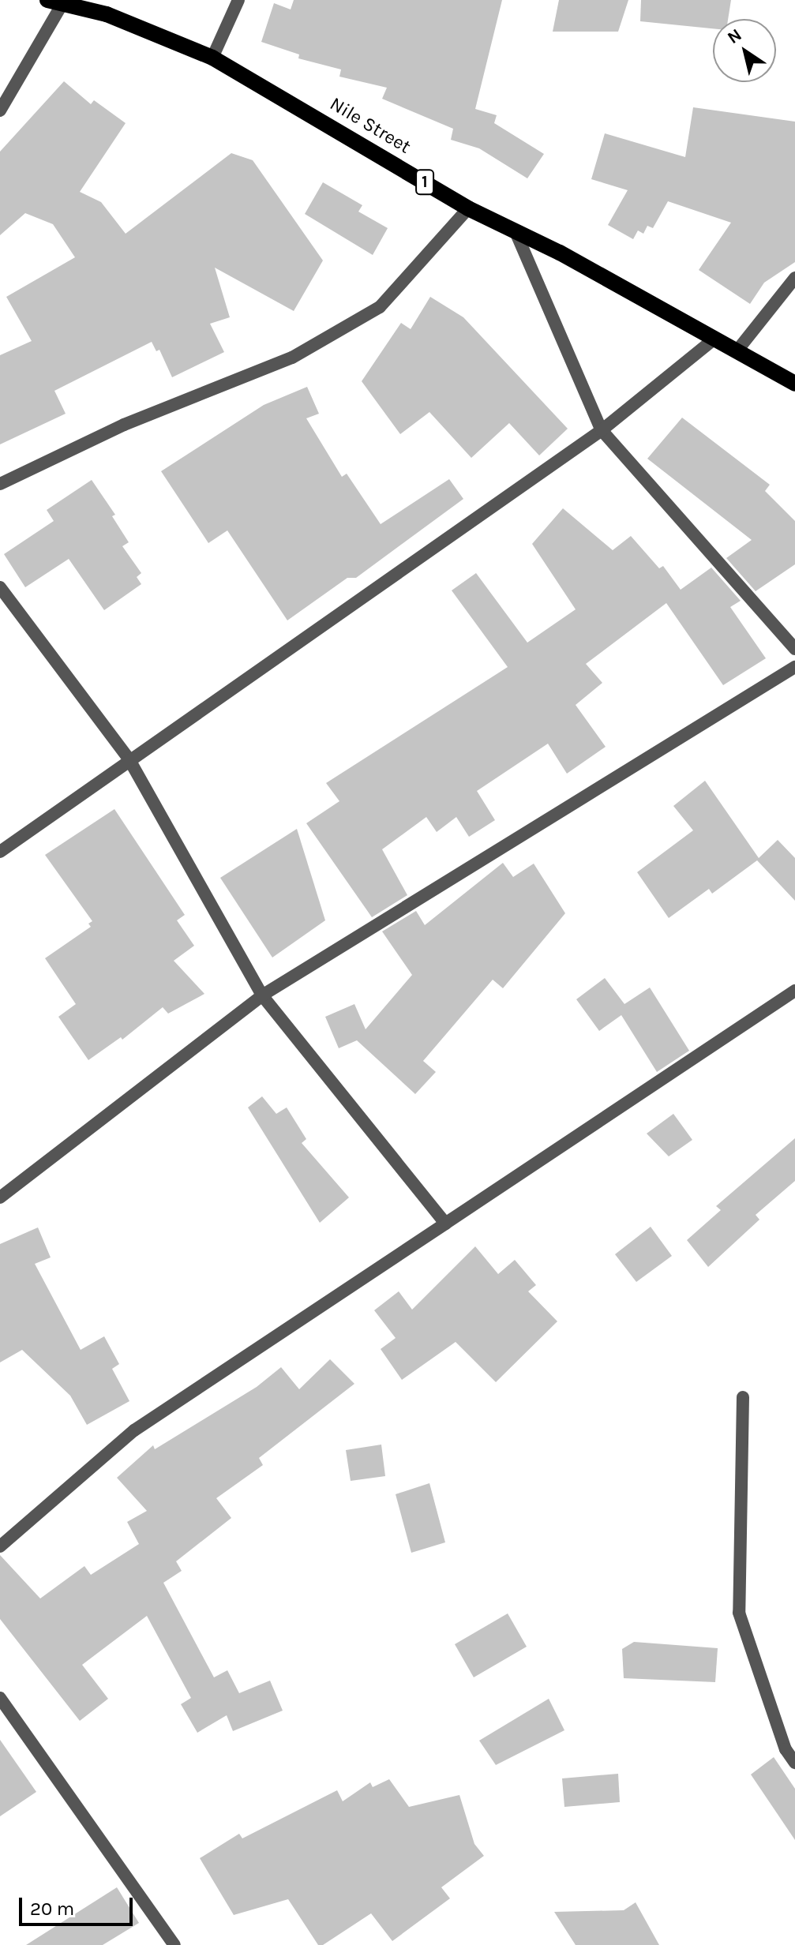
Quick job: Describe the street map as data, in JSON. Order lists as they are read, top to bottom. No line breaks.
{"streets":{"main road":["Nile Street","1"]},"scale_bar":"20 m","north":"top left"}
